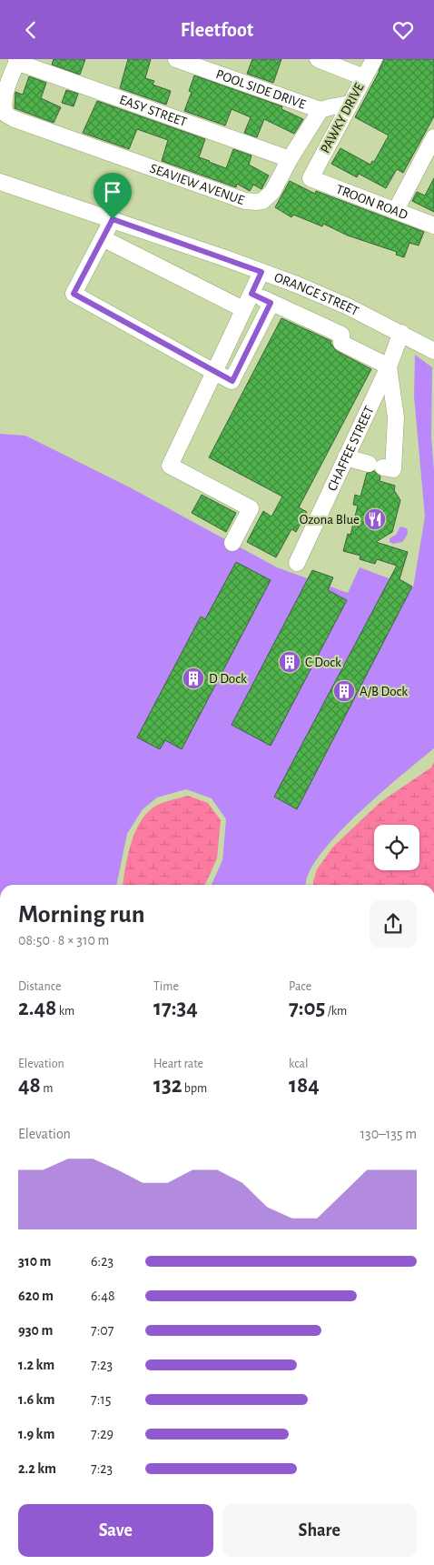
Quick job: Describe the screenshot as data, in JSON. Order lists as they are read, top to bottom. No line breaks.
{"streets":{"street":["POOL SIDE DRIVE","EASY STREET","PAWKY DRIVE","SEAVIEW AVENUE","TROON ROAD","ORANGE STREET","CHAFFEE STREET"]},"crossings":[["POOL SIDE DRIVE","SEAVIEW AVENUE"],["EASY STREET","SEAVIEW AVENUE"],["PAWKY DRIVE","TROON ROAD"],["ORANGE STREET","CHAFFEE STREET"]],"places":{"restaurant":["Ozona Blue"],"building":["C Dock","D Dock","A/B Dock"]},"page":{"header":"Fleetfoot","heading":["Morning run","08:50 · 8 × 310 m"],"stats":[["Distance","2.48 km"],["Time","17:34"],["Pace","7:05 /km"],["Elevation","48 m"],["Heart rate","132 bpm"],["kcal","184"]],"chart":["Elevation","130–135 m"],"list":[{"name":"310 m","note":"6:23"},{"name":"620 m","note":"6:48"},{"name":"930 m","note":"7:07"},{"name":"1.2 km","note":"7:23"},{"name":"1.6 km","note":"7:15"},{"name":"1.9 km","note":"7:29"},{"name":"2.2 km","note":"7:23"}],"buttons":["Save","Share"]}}
